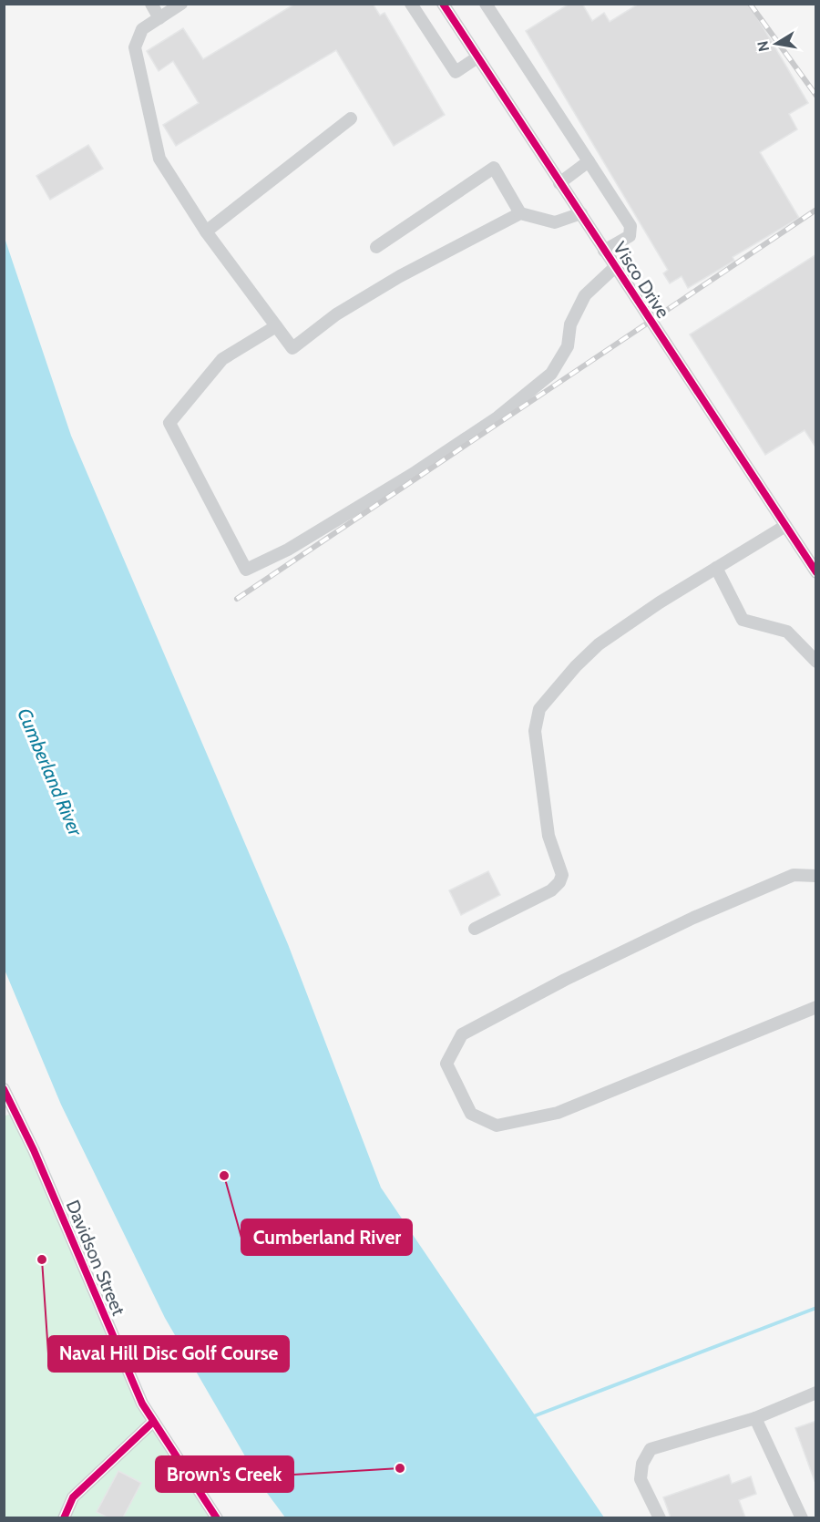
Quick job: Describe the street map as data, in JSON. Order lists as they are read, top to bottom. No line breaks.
{"streets":{"street":["Visco Drive","Davidson Street"]},"water":["Cumberland River"],"places":["Cumberland River","Naval Hill Disc Golf Course","Brown's Creek"],"north":"left"}
